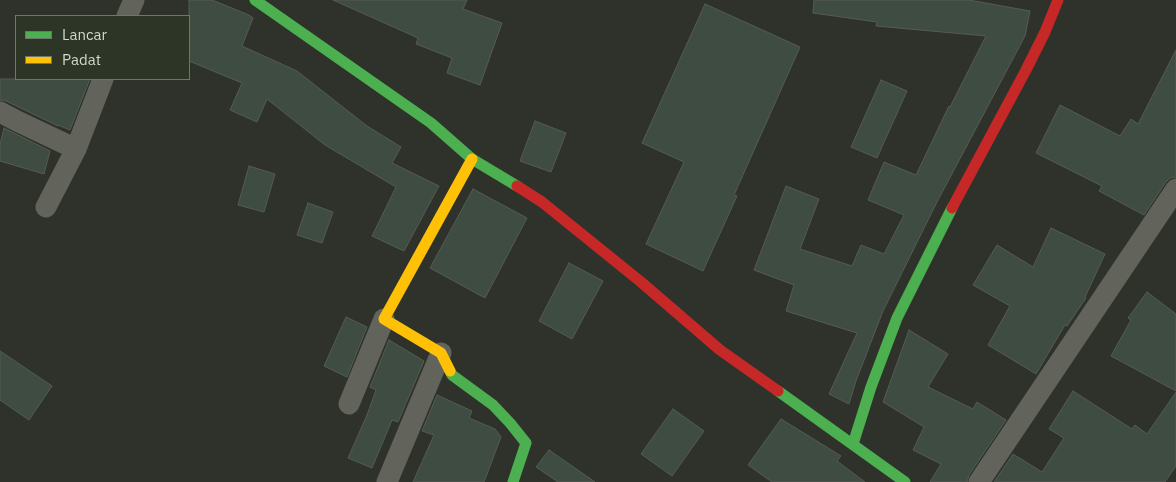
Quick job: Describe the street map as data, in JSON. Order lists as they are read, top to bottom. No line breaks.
{"legend":["Lancar","Padat"]}
